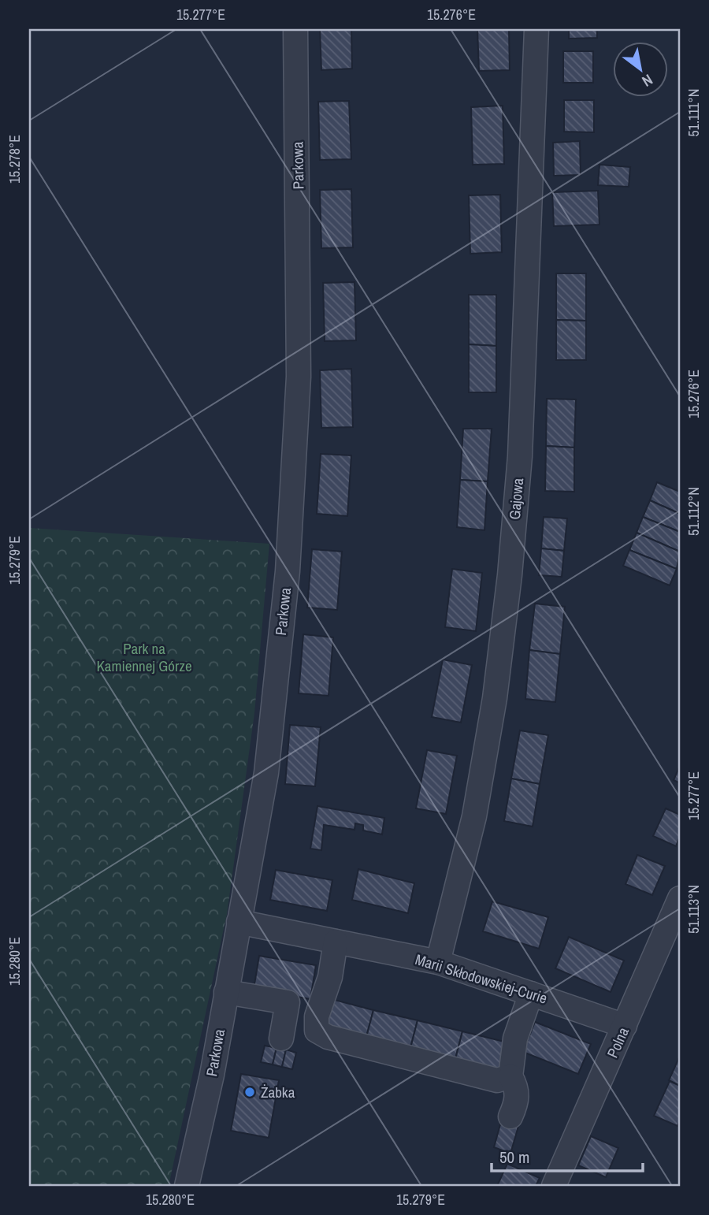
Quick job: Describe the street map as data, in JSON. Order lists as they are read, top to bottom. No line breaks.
{"streets":{"street":["Parkowa","Gajowa","Marii Skłodowskiej-Curie","Polna"]},"crossings":[["Parkowa","Marii Skłodowskiej-Curie"],["Gajowa","Marii Skłodowskiej-Curie"],["Marii Skłodowskiej-Curie","Polna"]],"parks":["Park na Kamiennej Górze"],"places":["Żabka"],"scale_bar":"50 m","north":"bottom right","coordinates":["15.277°E","15.276°E","51.111°N","15.278°E","51.112°N","15.279°E","51.113°N","15.280°E"]}
